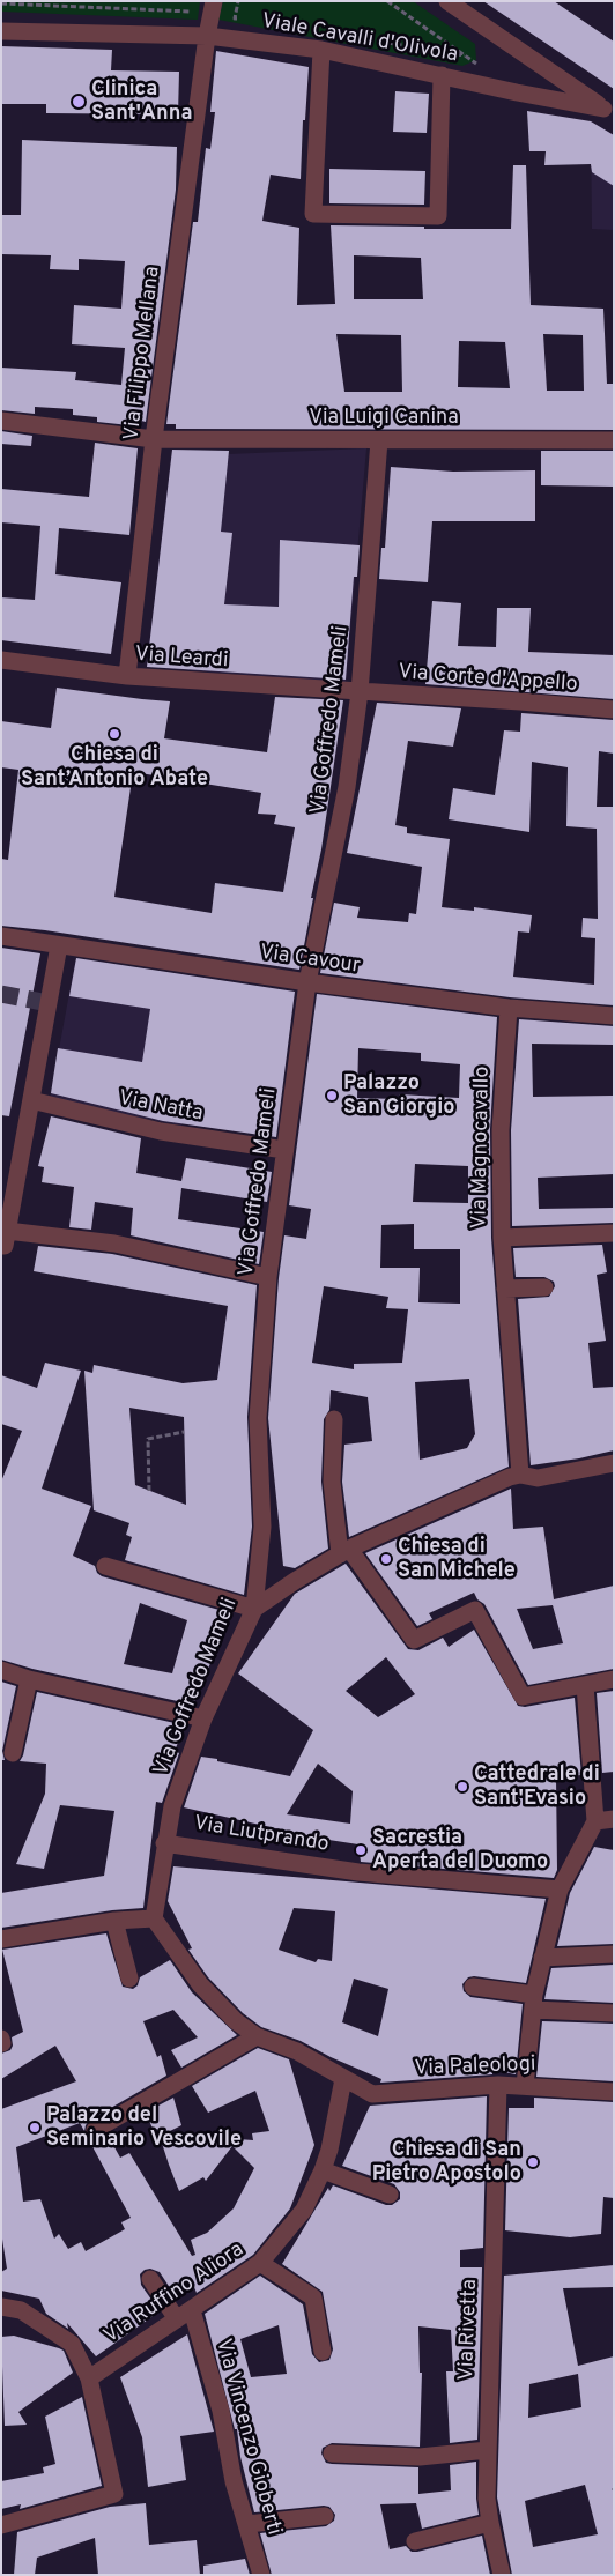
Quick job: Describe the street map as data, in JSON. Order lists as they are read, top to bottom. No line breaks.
{"streets":{"street":["Viale Cavalli d'Olivola","Via Filippo Mellana","Via Luigi Canina","Via Leardi","Via Corte d'Appello","Via Goffredo Mameli","Via Cavour","Via Natta","Via Magnocavallo","Via Liutprando","Via Paleologi","Via Ruffino Aliora","Via Rivetta","Via Vincenzo Gioberti"]},"crossings":[["Viale Cavalli d'Olivola","Via Filippo Mellana"],["Via Filippo Mellana","Via Luigi Canina"],["Via Filippo Mellana","Via Leardi"],["Via Luigi Canina","Via Goffredo Mameli"],["Via Leardi","Via Corte d'Appello"],["Via Leardi","Via Goffredo Mameli"],["Via Corte d'Appello","Via Goffredo Mameli"],["Via Goffredo Mameli","Via Cavour"],["Via Goffredo Mameli","Via Natta"],["Via Goffredo Mameli","Via Liutprando"],["Via Cavour","Via Magnocavallo"],["Via Paleologi","Via Ruffino Aliora"],["Via Paleologi","Via Rivetta"],["Via Ruffino Aliora","Via Vincenzo Gioberti"]],"places":["Clinica Sant'Anna","Chiesa di Sant’Antonio Abate","Palazzo San Giorgio","Chiesa di San Michele","Cattedrale di Sant'Evasio","Sacrestia Aperta del Duomo","Palazzo del Seminario Vescovile","Chiesa di San Pietro Apostolo"]}
